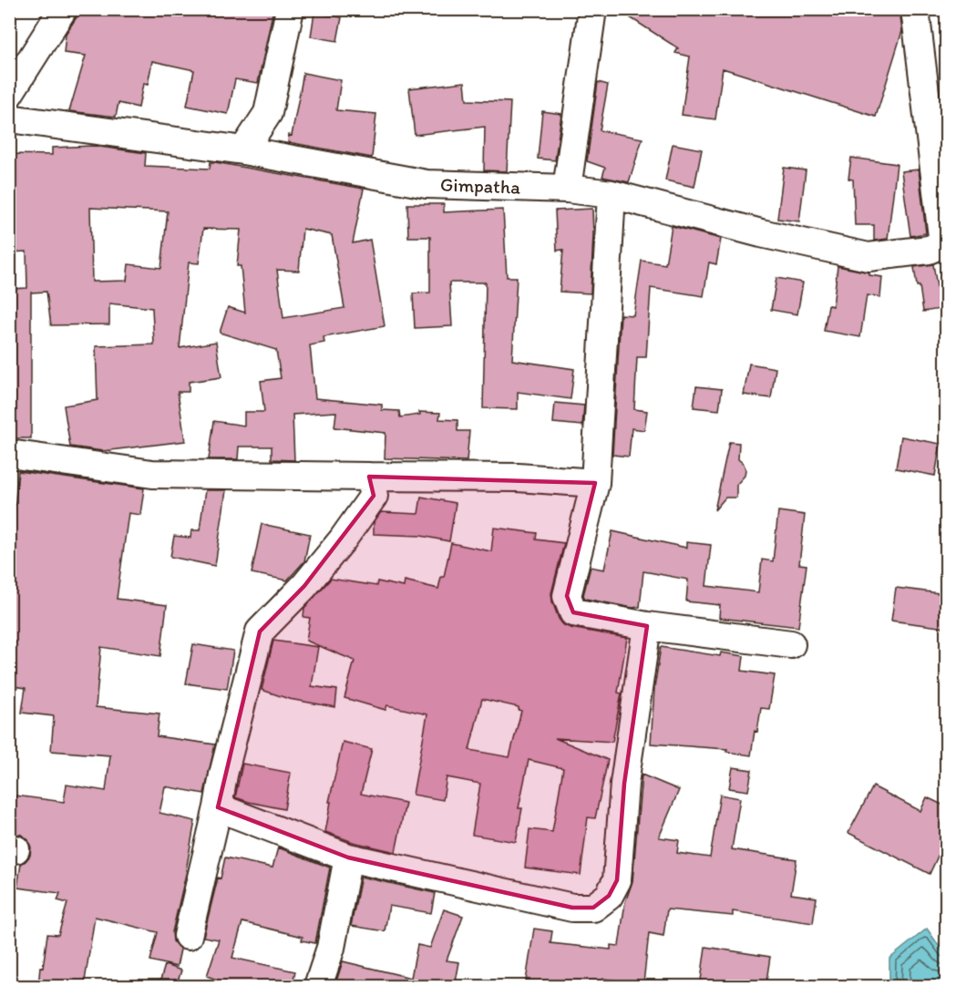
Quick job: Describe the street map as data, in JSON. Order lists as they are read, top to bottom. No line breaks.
{"streets":{"street":["Gimpatha"]}}
